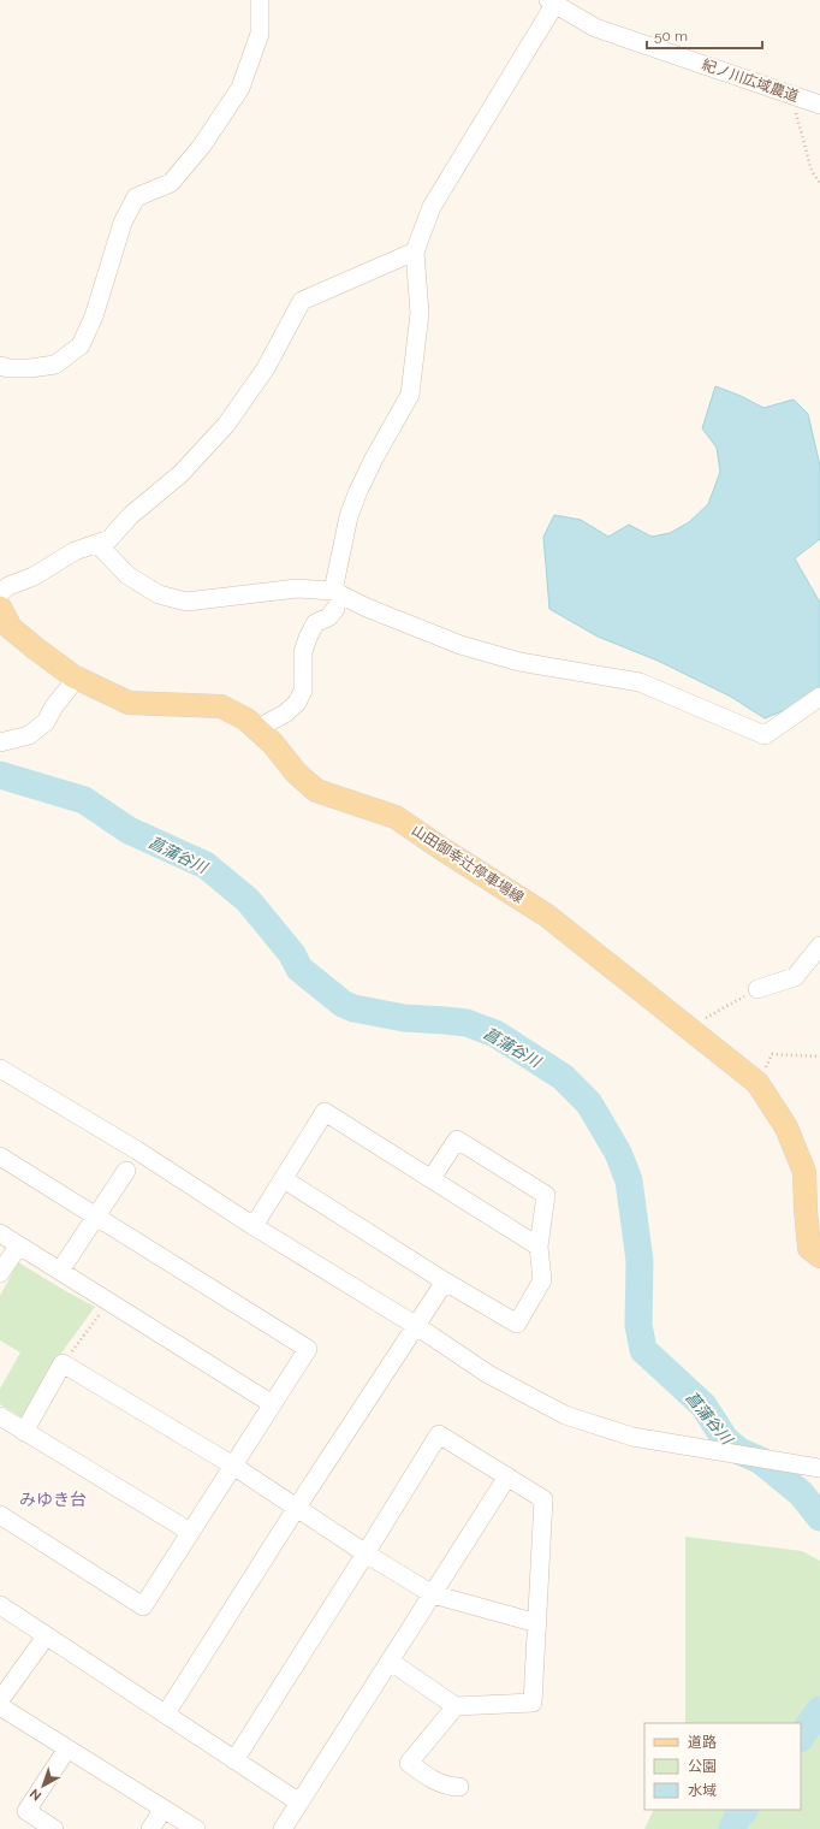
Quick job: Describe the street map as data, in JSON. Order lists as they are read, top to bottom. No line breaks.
{"streets":{"main road":["山田御幸辻停車場線"],"street":["紀ノ川広域農道"]},"districts":["みゆき台"],"water":["菖蒲谷川"],"legend":["道路","公園","水域"],"scale_bar":"50 m","north":"bottom left"}
